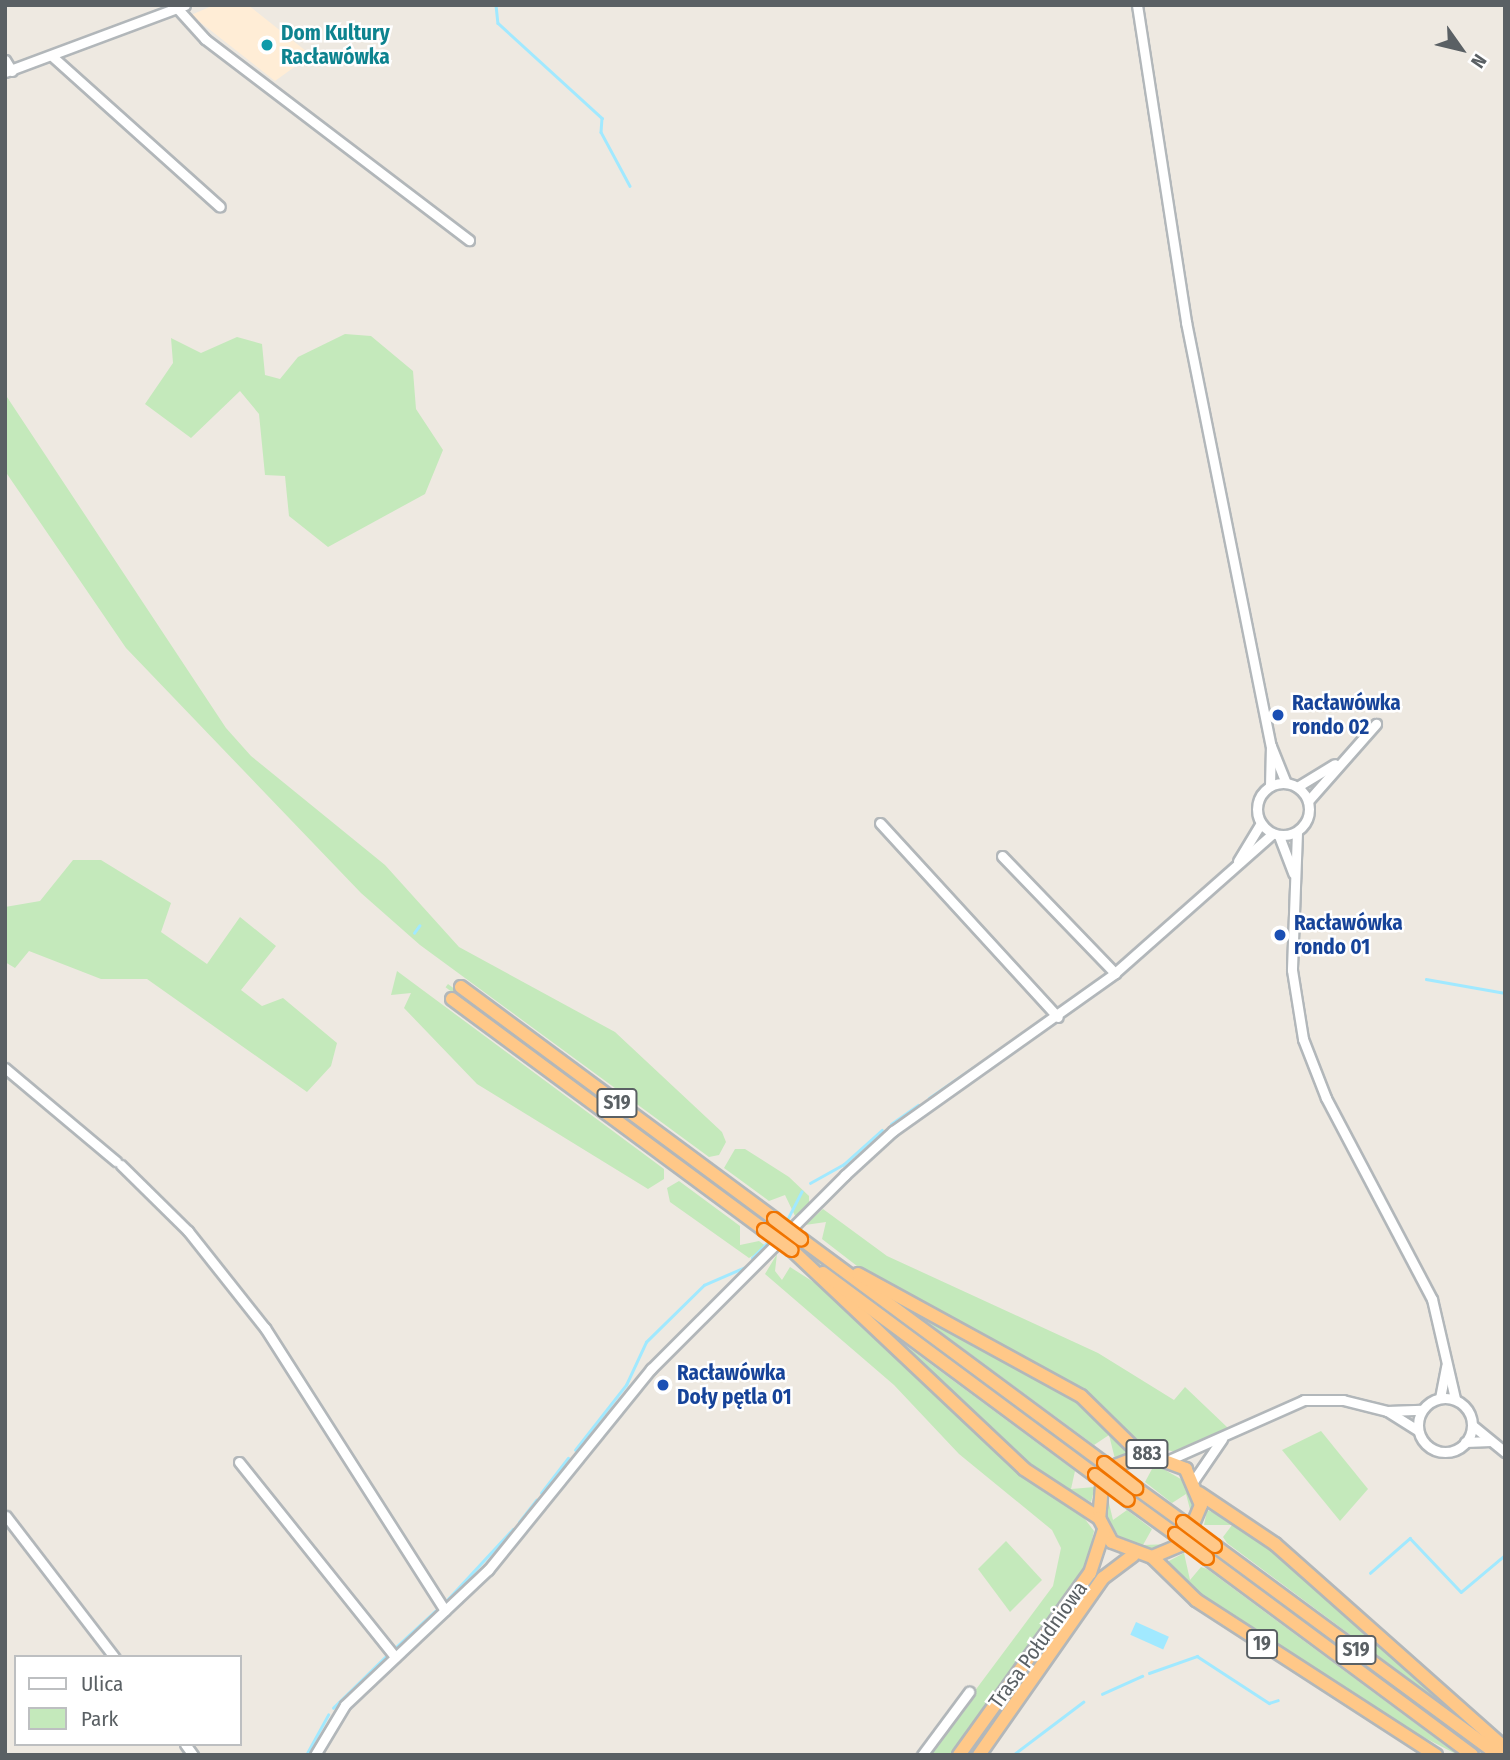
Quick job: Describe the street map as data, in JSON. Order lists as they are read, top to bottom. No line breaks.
{"streets":{"highway":["S19","883","19","Trasa Południowa"]},"crossings":[["883","19"],["883","Trasa Południowa"],["19","Trasa Południowa"]],"places":["Dom Kultury Racławówka","Racławówka rondo 02","Racławówka rondo 01","Racławówka Doły pętla 01"],"legend":["Ulica","Park"],"north":"bottom right"}
